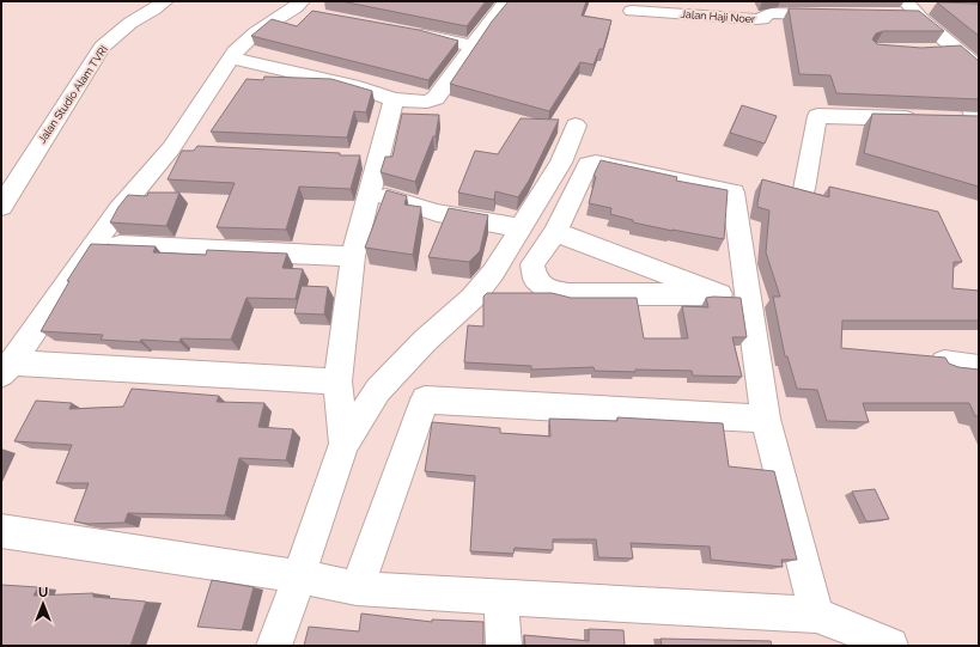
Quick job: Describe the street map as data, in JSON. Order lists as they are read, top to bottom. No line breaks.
{"streets":{"street":["Jalan Haji Noer","Jalan Studio Alam TVRI"]},"north":"top"}
